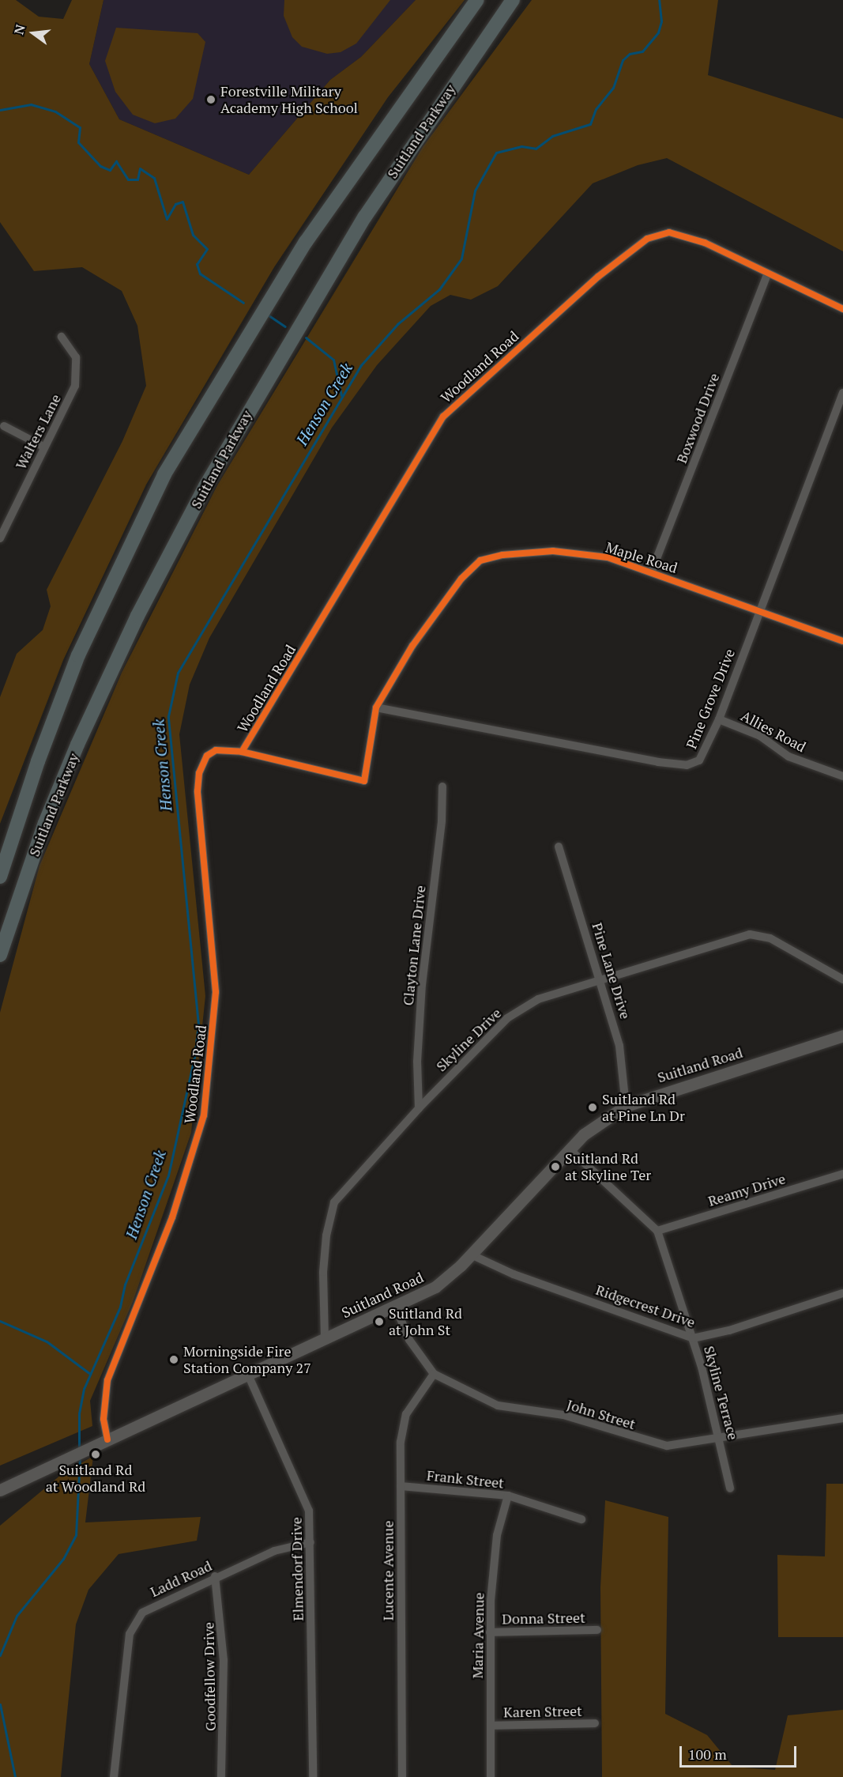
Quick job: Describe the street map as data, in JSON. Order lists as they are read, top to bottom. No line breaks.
{"streets":{"highway":["Suitland Parkway"],"main road":["Suitland Road"],"street":["Woodland Road","Boxwood Drive","Walters Lane","Maple Road","Pine Grove Drive","Allies Road","Clayton Lane Drive","Pine Lane Drive","Skyline Drive","Reamy Drive","Ridgecrest Drive","Skyline Terrace","John Street","Frank Street","Elmendorf Drive","Lucente Avenue","Ladd Road","Donna Street","Maria Avenue","Goodfellow Drive","Karen Street"]},"crossings":[["Woodland Road","Boxwood Drive"],["Woodland Road","Maple Road"],["Woodland Road","Suitland Road"],["Boxwood Drive","Maple Road"],["Maple Road","Pine Grove Drive"],["Pine Grove Drive","Allies Road"],["Clayton Lane Drive","Skyline Drive"],["Pine Lane Drive","Skyline Drive"],["Pine Lane Drive","Suitland Road"],["Skyline Drive","Suitland Road"],["Suitland Road","Ridgecrest Drive"],["Suitland Road","Skyline Terrace"],["Suitland Road","John Street"],["Suitland Road","Elmendorf Drive"],["Reamy Drive","Skyline Terrace"],["Ridgecrest Drive","Skyline Terrace"],["Skyline Terrace","John Street"],["John Street","Lucente Avenue"],["Frank Street","Lucente Avenue"],["Frank Street","Maria Avenue"],["Elmendorf Drive","Ladd Road"],["Ladd Road","Goodfellow Drive"],["Donna Street","Maria Avenue"],["Maria Avenue","Karen Street"]],"water":["Henson Creek"],"places":["Forestville Military Academy High School","Suitland Rd at Pine Ln Dr","Suitland Rd at Skyline Ter","Suitland Rd at John St","Morningside Fire Station Company 27","Suitland Rd at Woodland Rd"],"scale_bar":"100 m","north":"left"}
